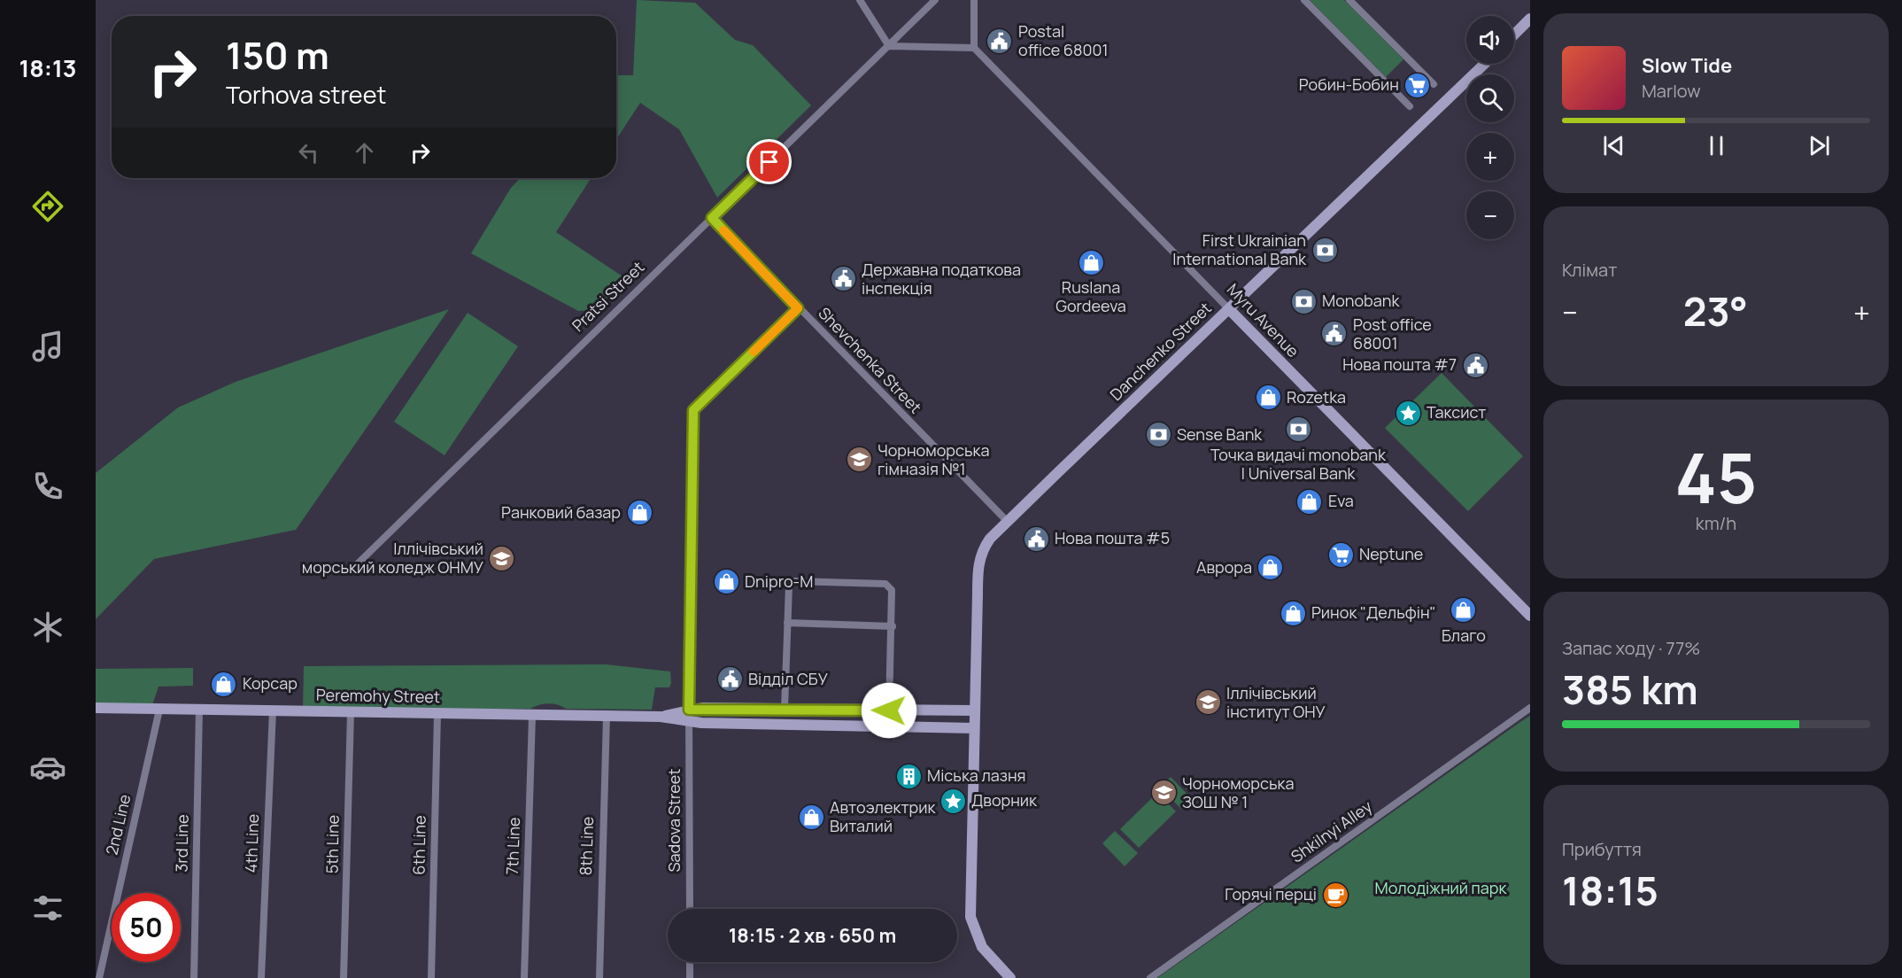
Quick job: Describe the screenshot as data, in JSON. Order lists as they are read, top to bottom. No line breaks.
{"streets":{"main road":["Myru Avenue","Danchenko Street","Peremohy Street"],"street":["Pratsi Street","Shevchenka Street","Sadova Street","2nd Line","Shkilnyi Alley","3rd Line","4th Line","5th Line","6th Line","7th Line","8th Line"]},"crossings":[["Pratsi Street","Shevchenka Street"],["Myru Avenue","Danchenko Street"],["Danchenko Street","Shevchenka Street"],["Danchenko Street","Peremohy Street"],["Shevchenka Street","Sadova Street"],["Peremohy Street","Sadova Street"],["Peremohy Street","2nd Line"],["Peremohy Street","3rd Line"],["Peremohy Street","4th Line"],["Peremohy Street","5th Line"],["Peremohy Street","6th Line"],["Peremohy Street","7th Line"],["Peremohy Street","8th Line"]],"parks":["Молодіжний парк"],"places":{"public building":["Postal office 68001","Державна податкова інспекція","Post office 68001","Нова пошта #7","Нова пошта #5","Відділ СБУ"],"supermarket":["Робин-Бобин","Neptune"],"bank":["First Ukrainian International Bank","Monobank","Точка видачі monobank | Universal Bank","Sense Bank"],"shop":["Ruslana Gordeeva","Rozetka","Eva","Ранковий базар","Аврора","Dnipro-M","Благо","Ринок \"Дельфін\"","Корсар","Автоэлектрик Виталий"],"place":["Таксист","Дворник"],"school or university":["Чорноморська гімназія №1","Іллічівський морський коледж ОНМУ","Іллічівський інститут ОНУ","Чорноморська ЗОШ № 1"],"building":["Міська лазня"],"cafe":["Горячі перці"]},"page":{"tabs":"18:13","map_buttons":["+","−"],"turn":["150 m","Torhova street"],"song":["Slow Tide","Marlow"],"tile":["Клімат",["45","km/h"],["Запас ходу · 77%","385 km"],["Прибуття","18:15"]],"heat":["−","23°","+"],"limit":"50","trip":"18:15 · 2 хв · 650 m"}}
